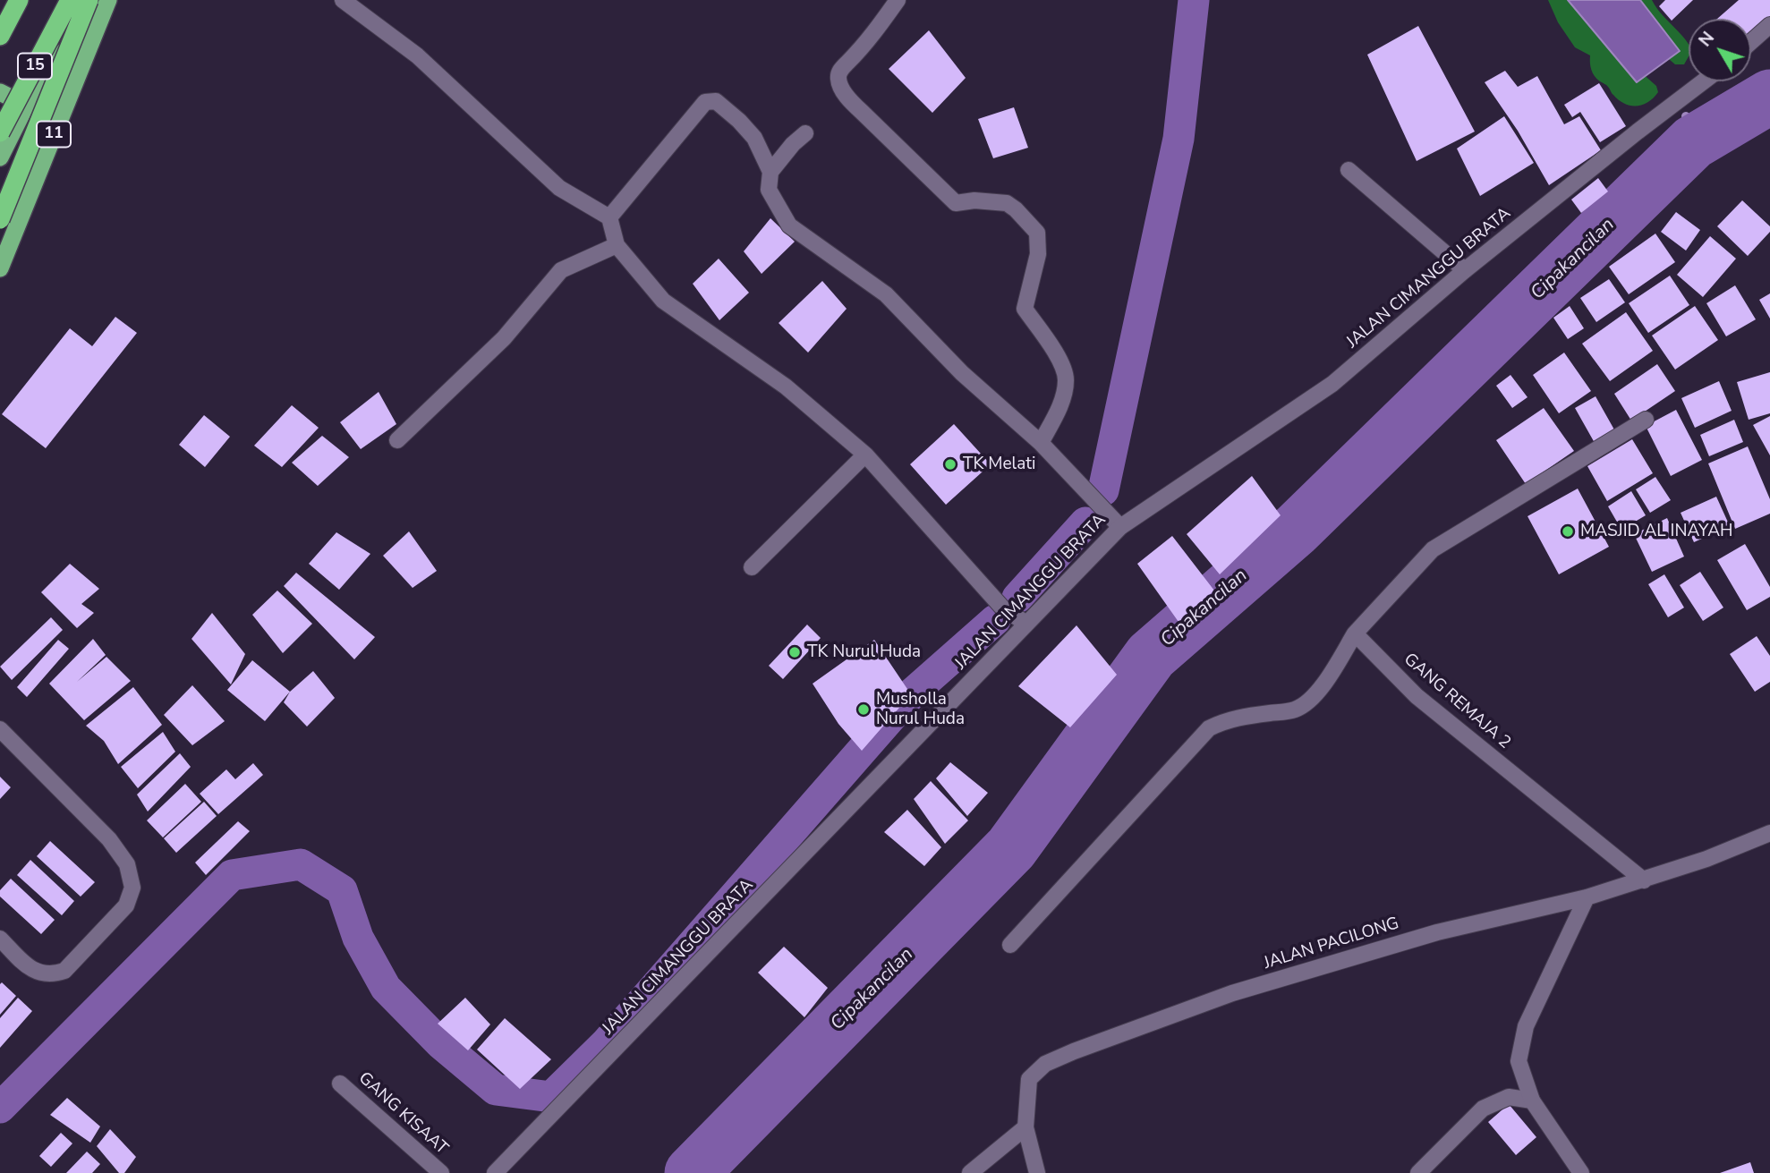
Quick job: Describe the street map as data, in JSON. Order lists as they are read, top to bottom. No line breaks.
{"streets":{"highway":["15","11"],"street":["JALAN CIMANGGU BRATA","GANG REMAJA 2","JALAN PACILONG","GANG KISAAT"]},"crossings":[["GANG REMAJA 2","JALAN PACILONG"]],"water":["Cipakancilan"],"places":["TK Melati","MASJID AL INAYAH","TK Nurul Huda","Musholla Nurul Huda"],"north":"top left"}
